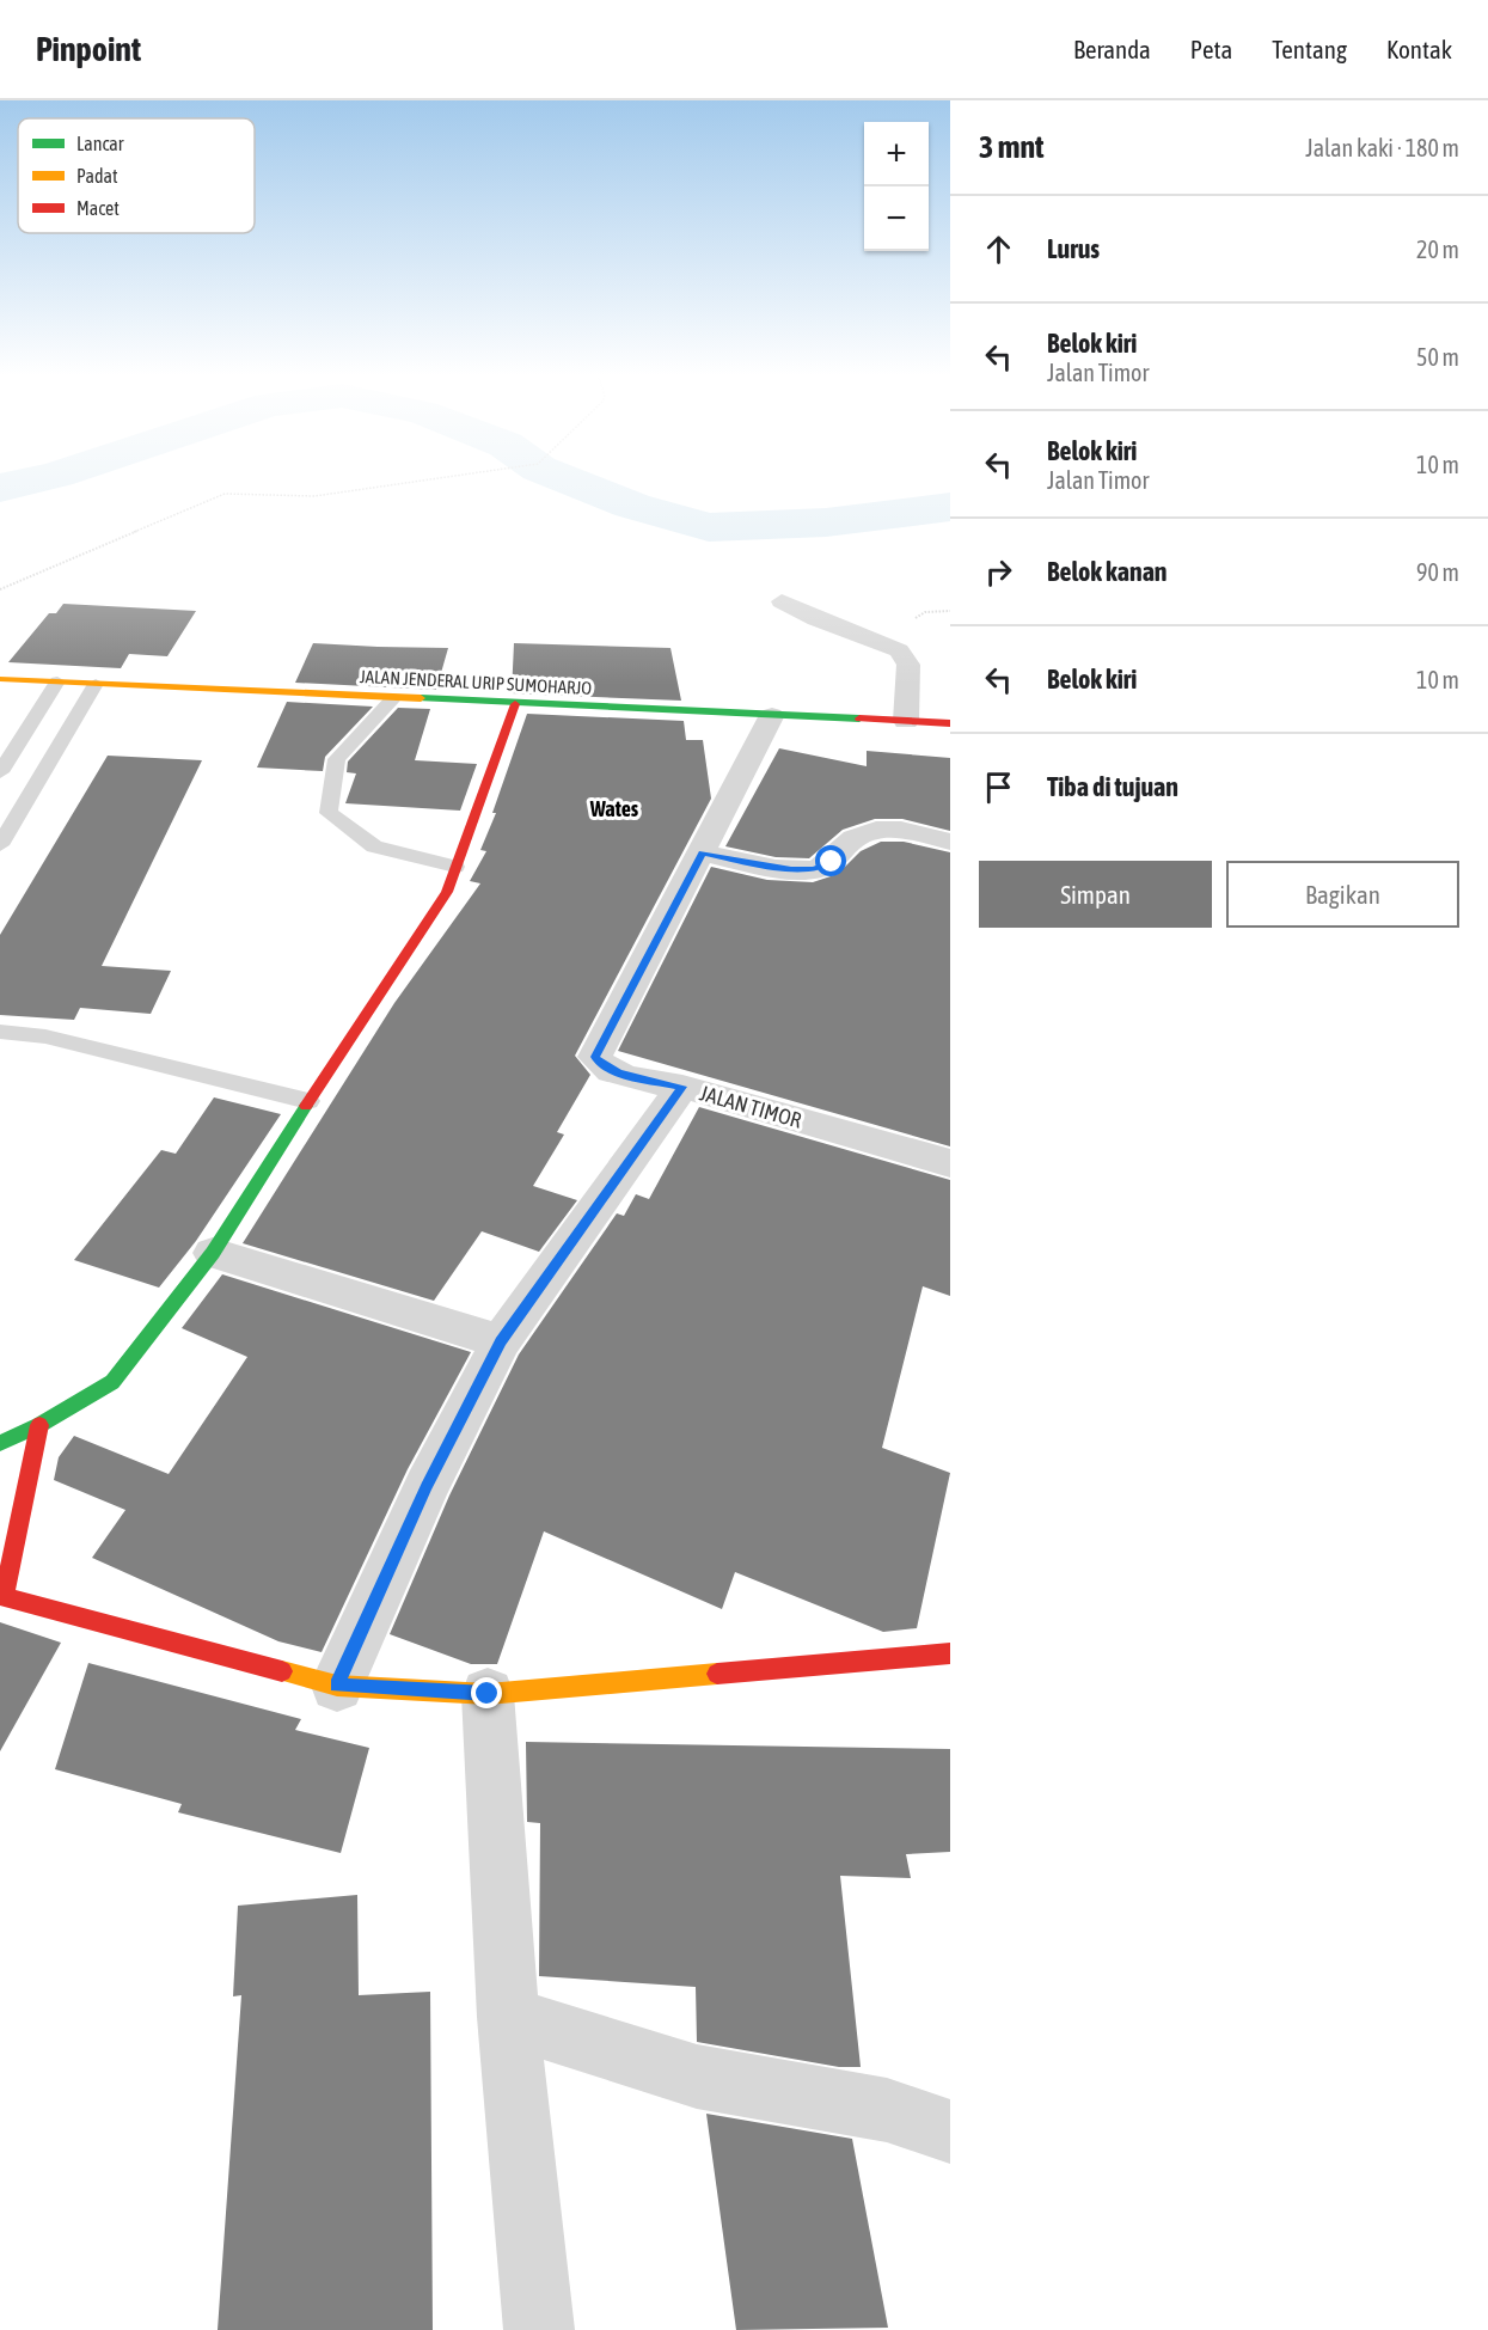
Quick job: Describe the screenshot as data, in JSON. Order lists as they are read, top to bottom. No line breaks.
{"streets":{"main road":["JALAN JENDERAL URIP SUMOHARJO"],"street":["JALAN TIMOR"]},"crossings":[["JALAN JENDERAL URIP SUMOHARJO","JALAN TIMOR"]],"districts":["Wates"],"legend":["Lancar","Padat","Macet"],"page":{"header":"Pinpoint","nav":["Beranda","Peta","Tentang","Kontak"],"heading":["3 mnt","Jalan kaki · 180 m"],"map_buttons":["+","−"],"list":[["Lurus","20 m"],["Belok kiri","Jalan Timor","50 m"],["Belok kiri","Jalan Timor","10 m"],["Belok kanan","90 m"],["Belok kiri","10 m"],"Tiba di tujuan"],"buttons":["Simpan","Bagikan"]}}
